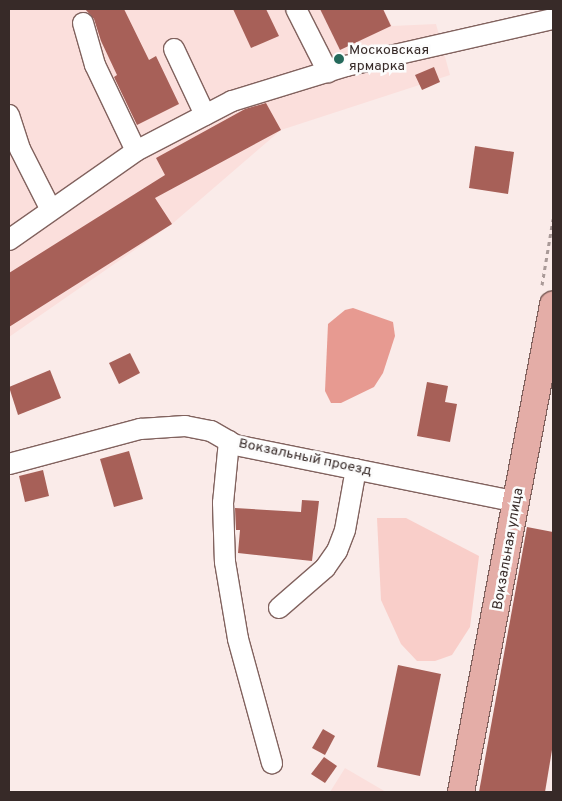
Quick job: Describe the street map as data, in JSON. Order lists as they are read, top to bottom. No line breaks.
{"streets":{"main road":["Вокзальная улица"],"street":["Вокзальный проезд"]},"crossings":[["Вокзальный проезд","Вокзальная улица"]],"places":["Московская ярмарка"]}
